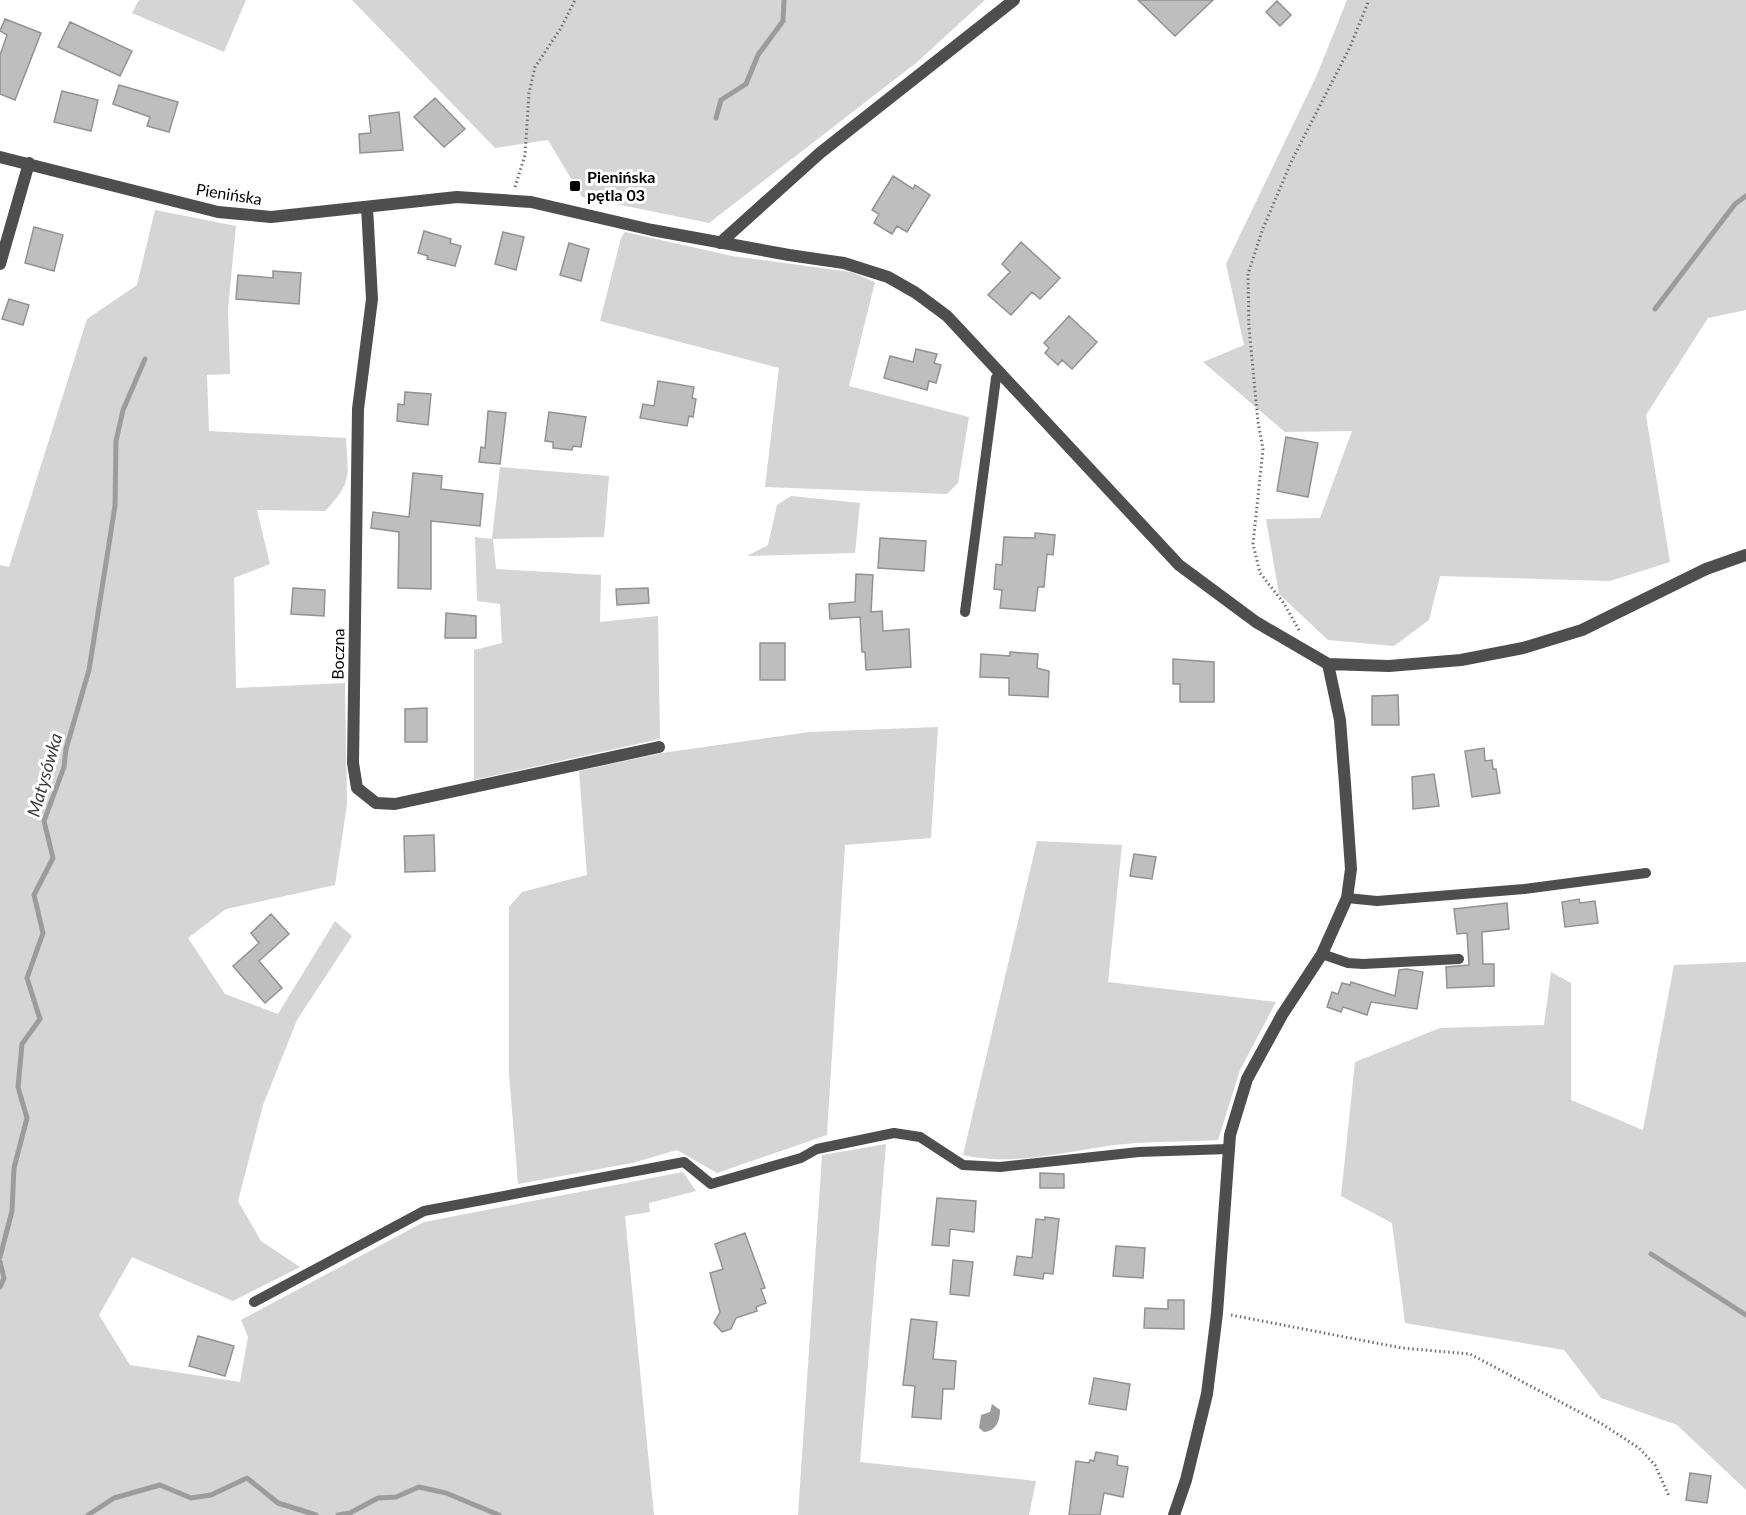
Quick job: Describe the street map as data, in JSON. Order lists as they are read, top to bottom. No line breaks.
{"streets":{"street":["Pienińska","Boczna"]},"crossings":[["Pienińska","Boczna"]],"water":["Matysówka"],"places":{"transit":["Pienińska pętla 03"]}}
